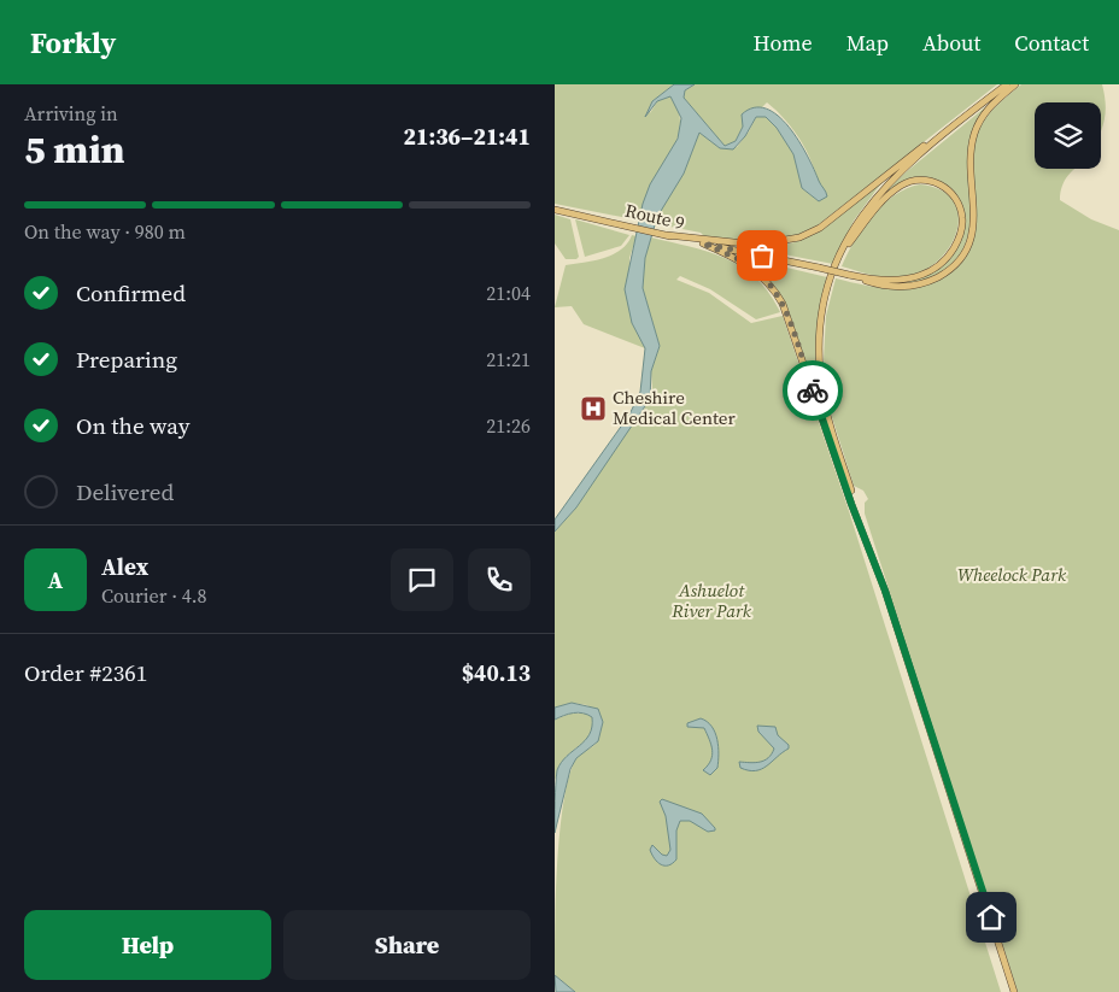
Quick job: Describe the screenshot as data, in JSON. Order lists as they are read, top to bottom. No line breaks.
{"streets":{"highway":["Route 9"]},"parks":["Wheelock Park","Ashuelot River Park"],"places":{"hospital":["Cheshire Medical Center"]},"page":{"header":"Forkly","nav":["Home","Map","About","Contact"],"heading":["5 min","Arriving in","21:36–21:41"],"panel":["Alex","Courier · 4.8","Order #2361","$40.13"],"bar":"On the way · 980 m","list":[["Confirmed","21:04"],["Preparing","21:21"],["On the way","21:26"],"Delivered"],"round":"A","buttons":["Help","Share"]}}
